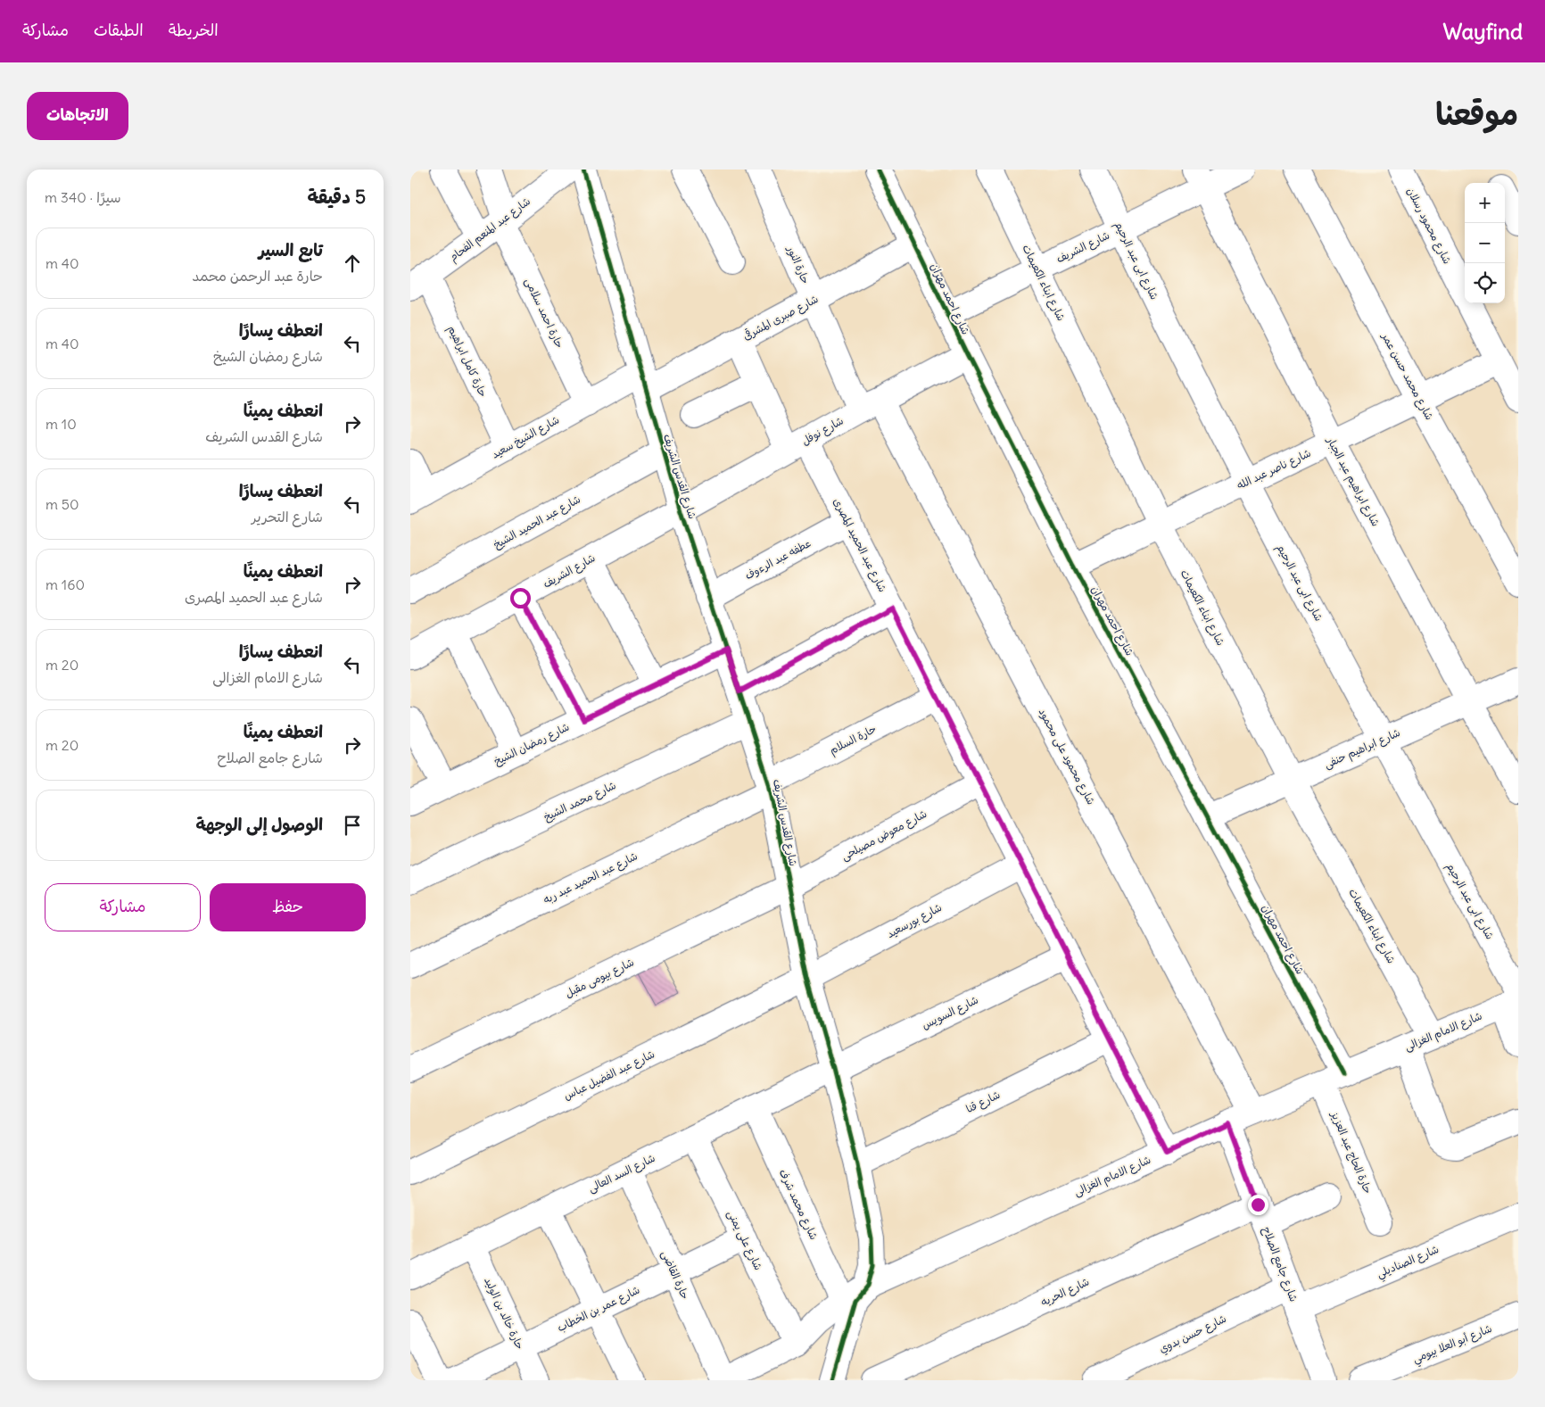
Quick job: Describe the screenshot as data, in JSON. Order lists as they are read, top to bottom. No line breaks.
{"streets":{"street":["شارع محمود رسلان","شارع عبد المنعم الفحام","شارع الشريف","شارع ابى عبد الرحيم","حارة النور","شارع ابناء الكعيمات","شارع احمد مهران","حارة احمد سلامى","شارع صبرى المشرقى","حارة كامل ابراهيم","شارع محمد حسن عمر","شارع نوفل","شارع الشيخ سعيد","شارع ناصر عبد الله","شارع القدس الشريف","شارع ابراهيم عبد الجبار","شارع عبد الحميد الشيخ","شارع عبد الحميد المصرى","عطفه عبد الرءوف","حارة السلام","شارع رمضان الشيخ","شارع ابراهيم حنفى","شارع محمود على محمود","شارع محمد الشيخ","شارع معوض مصيلحى","شارع عبد الحميد عبد ربه","شارع بورسعيد","شارع بيومى مقبل","شارع السويس","شارع الامام الغزالى","شارع عبد الفضيل عباس","شارع قنا","حارة الحاج عبد العزيز","شارع السد العالى","شارع محمد شرف","شارع على يمنى","شارع الصناديلي","شارع جامع الصلاح","حارة القاضى","شارع الحريه","شارع عمر بن الخطاب","حارة خالد بن الوليد","شارع حسن بدوي","شارع أبو العلا بيومي"]},"crossings":[["شارع محمود رسلان","شارع ناصر عبد الله"],["شارع عبد المنعم الفحام","حارة احمد سلامى"],["شارع عبد المنعم الفحام","حارة كامل ابراهيم"],["شارع الشريف","شارع ابى عبد الرحيم"],["شارع الشريف","شارع ابناء الكعيمات"],["شارع الشريف","شارع احمد مهران"],["شارع الشريف","شارع نوفل"],["شارع الشريف","شارع القدس الشريف"],["شارع الشريف","شارع ابراهيم عبد الجبار"],["شارع ابى عبد الرحيم","شارع ناصر عبد الله"],["شارع ابى عبد الرحيم","شارع ابراهيم حنفى"],["شارع ابى عبد الرحيم","شارع الامام الغزالى"],["حارة النور","شارع صبرى المشرقى"],["حارة النور","شارع نوفل"],["حارة النور","شارع محمود على محمود"],["شارع ابناء الكعيمات","شارع ناصر عبد الله"],["شارع ابناء الكعيمات","شارع ابراهيم حنفى"],["شارع ابناء الكعيمات","شارع الامام الغزالى"],["شارع احمد مهران","شارع صبرى المشرقى"],["شارع احمد مهران","شارع نوفل"],["شارع احمد مهران","شارع ناصر عبد الله"],["شارع احمد مهران","شارع ابراهيم حنفى"],["شارع احمد مهران","شارع الامام الغزالى"],["حارة احمد سلامى","شارع الشيخ سعيد"],["شارع صبرى المشرقى","شارع الشيخ سعيد"],["شارع صبرى المشرقى","شارع القدس الشريف"],["شارع صبرى المشرقى","شارع عبد الحميد المصرى"],["حارة كامل ابراهيم","شارع الشيخ سعيد"],["شارع محمد حسن عمر","شارع ناصر عبد الله"],["شارع نوفل","شارع القدس الشريف"],["شارع نوفل","شارع عبد الحميد المصرى"],["شارع نوفل","شارع محمود على محمود"],["شارع الشيخ سعيد","شارع القدس الشريف"],["شارع ناصر عبد الله","شارع ابراهيم عبد الجبار"],["شارع القدس الشريف","شارع عبد الحميد الشيخ"],["شارع القدس الشريف","عطفه عبد الرءوف"],["شارع القدس الشريف","حارة السلام"],["شارع القدس الشريف","شارع رمضان الشيخ"],["شارع القدس الشريف","شارع محمد الشيخ"],["شارع القدس الشريف","شارع معوض مصيلحى"],["شارع القدس الشريف","شارع عبد الحميد عبد ربه"],["شارع القدس الشريف","شارع بورسعيد"],["شارع القدس الشريف","شارع بيومى مقبل"],["شارع القدس الشريف","شارع السويس"],["شارع القدس الشريف","شارع الامام الغزالى"],["شارع القدس الشريف","شارع عبد الفضيل عباس"],["شارع القدس الشريف","شارع قنا"],["شارع القدس الشريف","شارع السد العالى"],["شارع ابراهيم عبد الجبار","شارع ابراهيم حنفى"],["شارع عبد الحميد المصرى","عطفه عبد الرءوف"],["شارع عبد الحميد المصرى","حارة السلام"],["شارع عبد الحميد المصرى","شارع معوض مصيلحى"],["شارع عبد الحميد المصرى","شارع بورسعيد"],["شارع عبد الحميد المصرى","شارع السويس"],["شارع عبد الحميد المصرى","شارع الامام الغزالى"],["شارع عبد الحميد المصرى","شارع قنا"],["حارة السلام","شارع عبد الحميد عبد ربه"],["شارع محمود على محمود","شارع الامام الغزالى"],["شارع معوض مصيلحى","شارع بيومى مقبل"],["شارع بورسعيد","شارع عبد الفضيل عباس"],["شارع السويس","شارع السد العالى"],["شارع الامام الغزالى","حارة الحاج عبد العزيز"],["شارع الامام الغزالى","شارع محمد شرف"],["شارع الامام الغزالى","شارع على يمنى"],["شارع الامام الغزالى","شارع جامع الصلاح"],["شارع الامام الغزالى","حارة القاضى"],["شارع السد العالى","شارع محمد شرف"],["شارع السد العالى","شارع على يمنى"],["شارع السد العالى","حارة القاضى"],["شارع السد العالى","حارة خالد بن الوليد"],["شارع على يمنى","شارع عمر بن الخطاب"],["شارع الصناديلي","شارع جامع الصلاح"],["شارع الصناديلي","شارع حسن بدوي"],["شارع جامع الصلاح","شارع الحريه"],["شارع جامع الصلاح","شارع حسن بدوي"],["حارة القاضى","شارع عمر بن الخطاب"],["شارع عمر بن الخطاب","حارة خالد بن الوليد"]],"page":{"header":"Wayfind","nav":["الخريطة","الطبقات","مشاركة"],"title":"موقعنا","buttons":["الاتجاهات",["حفظ","مشاركة"]],"heading":["5 دقيقة","سيرًا · 340 m"],"map_buttons":["+","−"],"list":[["تابع السير","حارة عبد الرحمن محمد","40 m"],["انعطف يسارًا","شارع رمضان الشيخ","40 m"],["انعطف يمينًا","شارع القدس الشريف","10 m"],["انعطف يسارًا","شارع التحرير","50 m"],["انعطف يمينًا","شارع عبد الحميد المصرى","160 m"],["انعطف يسارًا","شارع الامام الغزالى","20 m"],["انعطف يمينًا","شارع جامع الصلاح","20 m"],"الوصول إلى الوجهة"]}}
